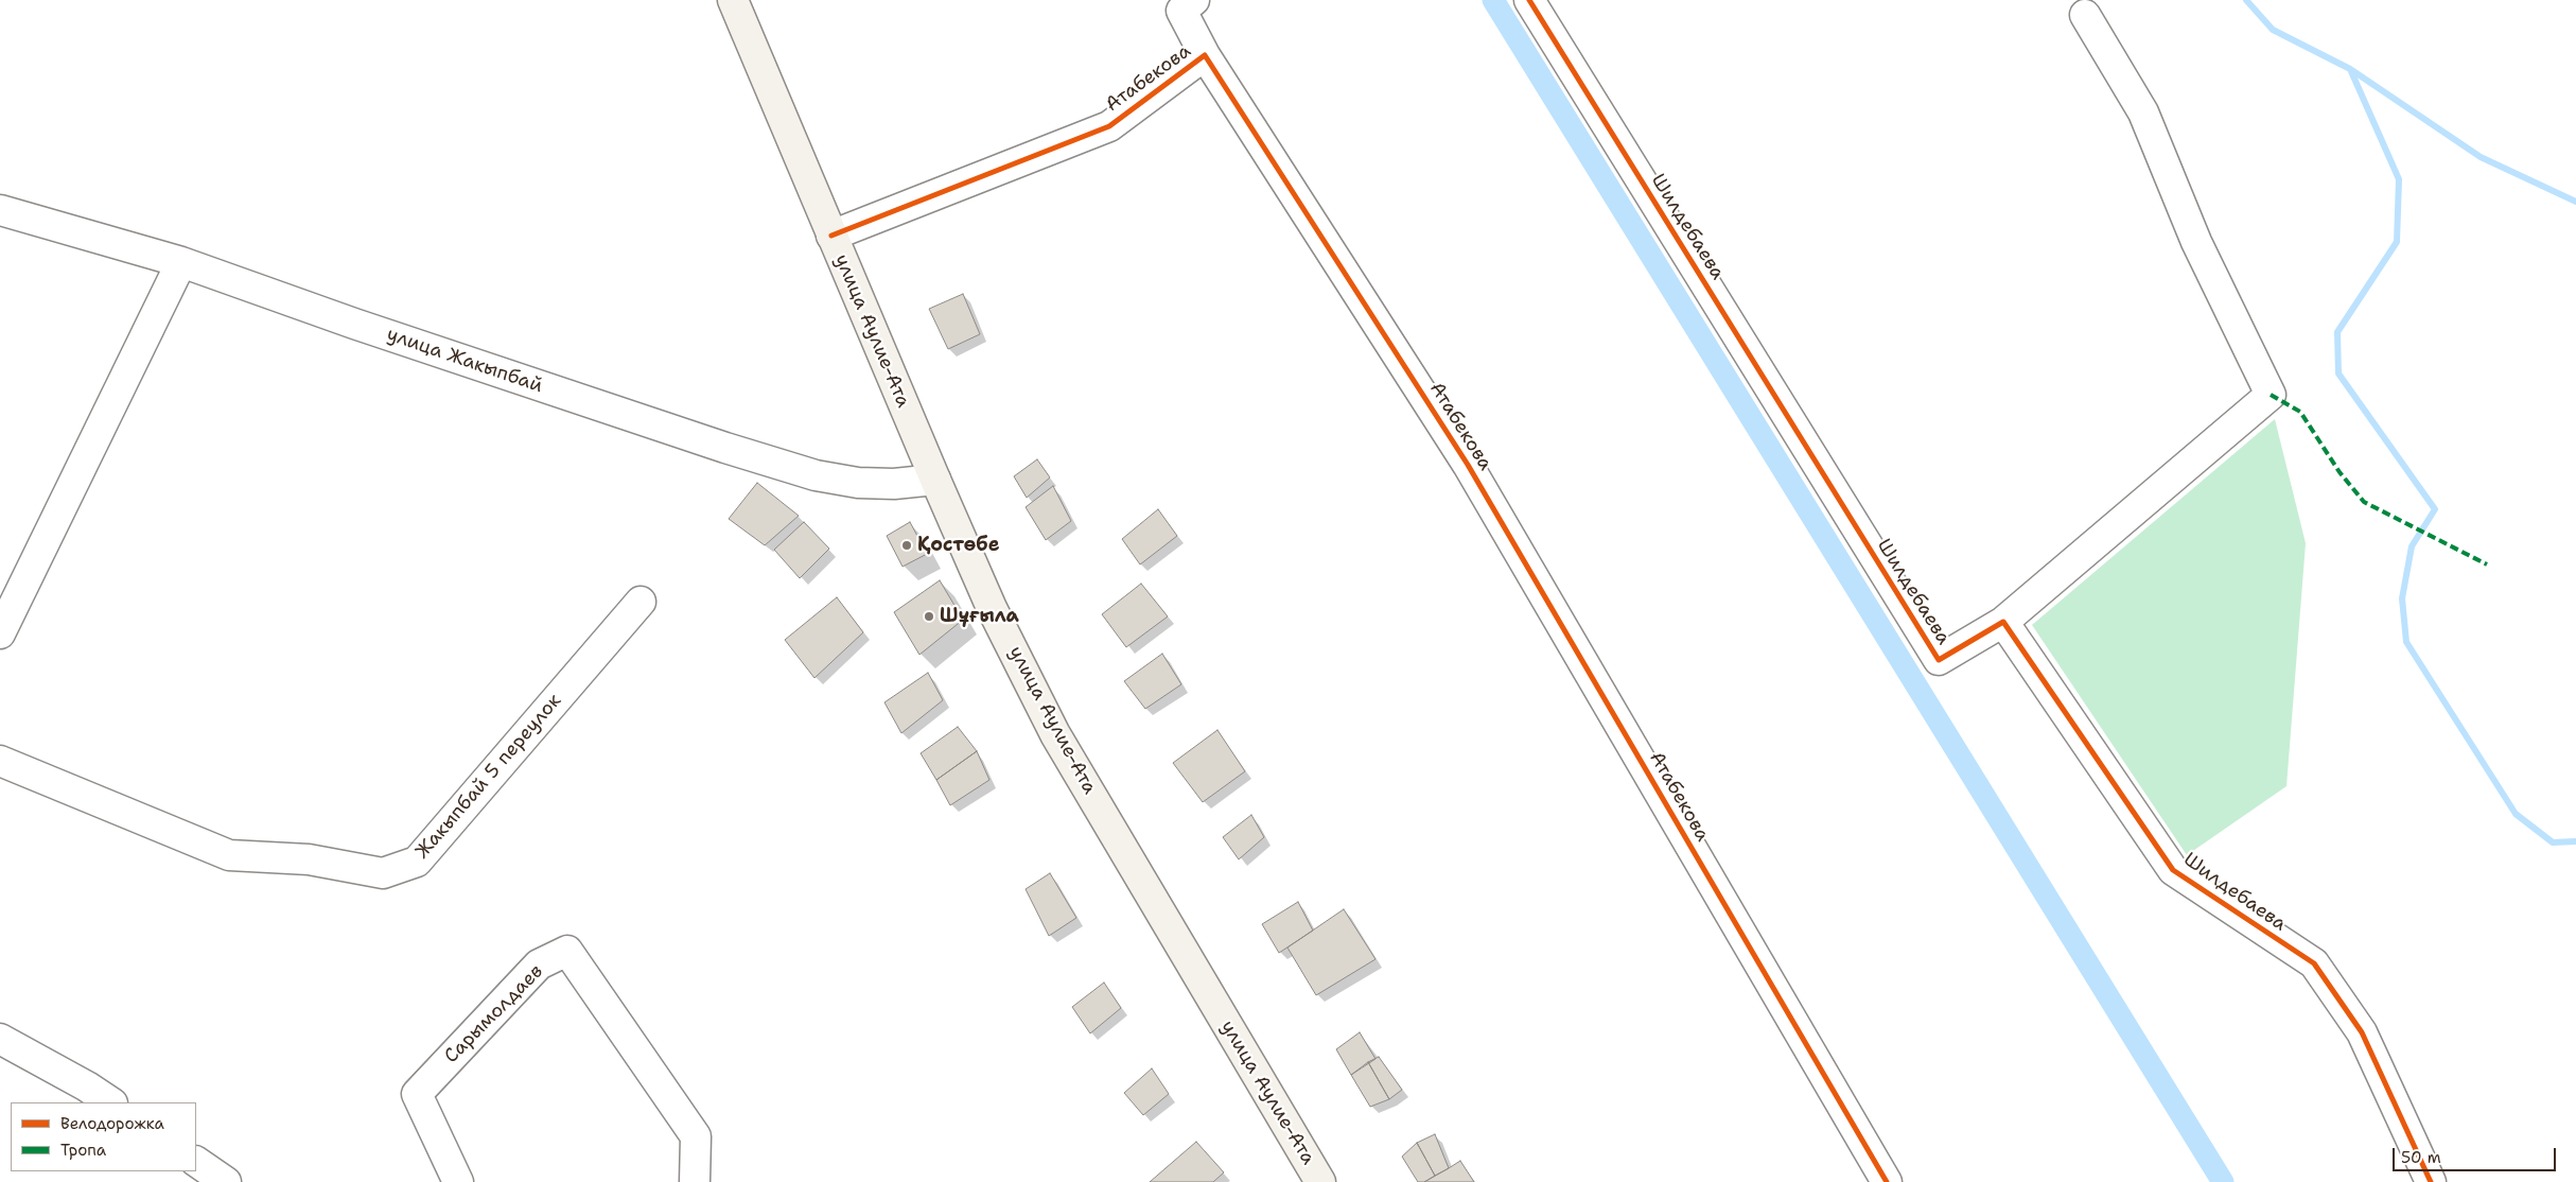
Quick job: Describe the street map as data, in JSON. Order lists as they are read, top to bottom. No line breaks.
{"streets":{"main road":["улица Аулие-Ата"],"street":["Атабекова","Шилдебаева","улица Жакыпбай","Жакыпбай 5 переулок","Сарымолдаев"]},"crossings":[["Атабекова","улица Аулие-Ата"],["улица Аулие-Ата","улица Жакыпбай"]],"places":["Қостөбе","Шұғыла"],"legend":["Велодорожка","Тропа"],"scale_bar":"50 m"}
